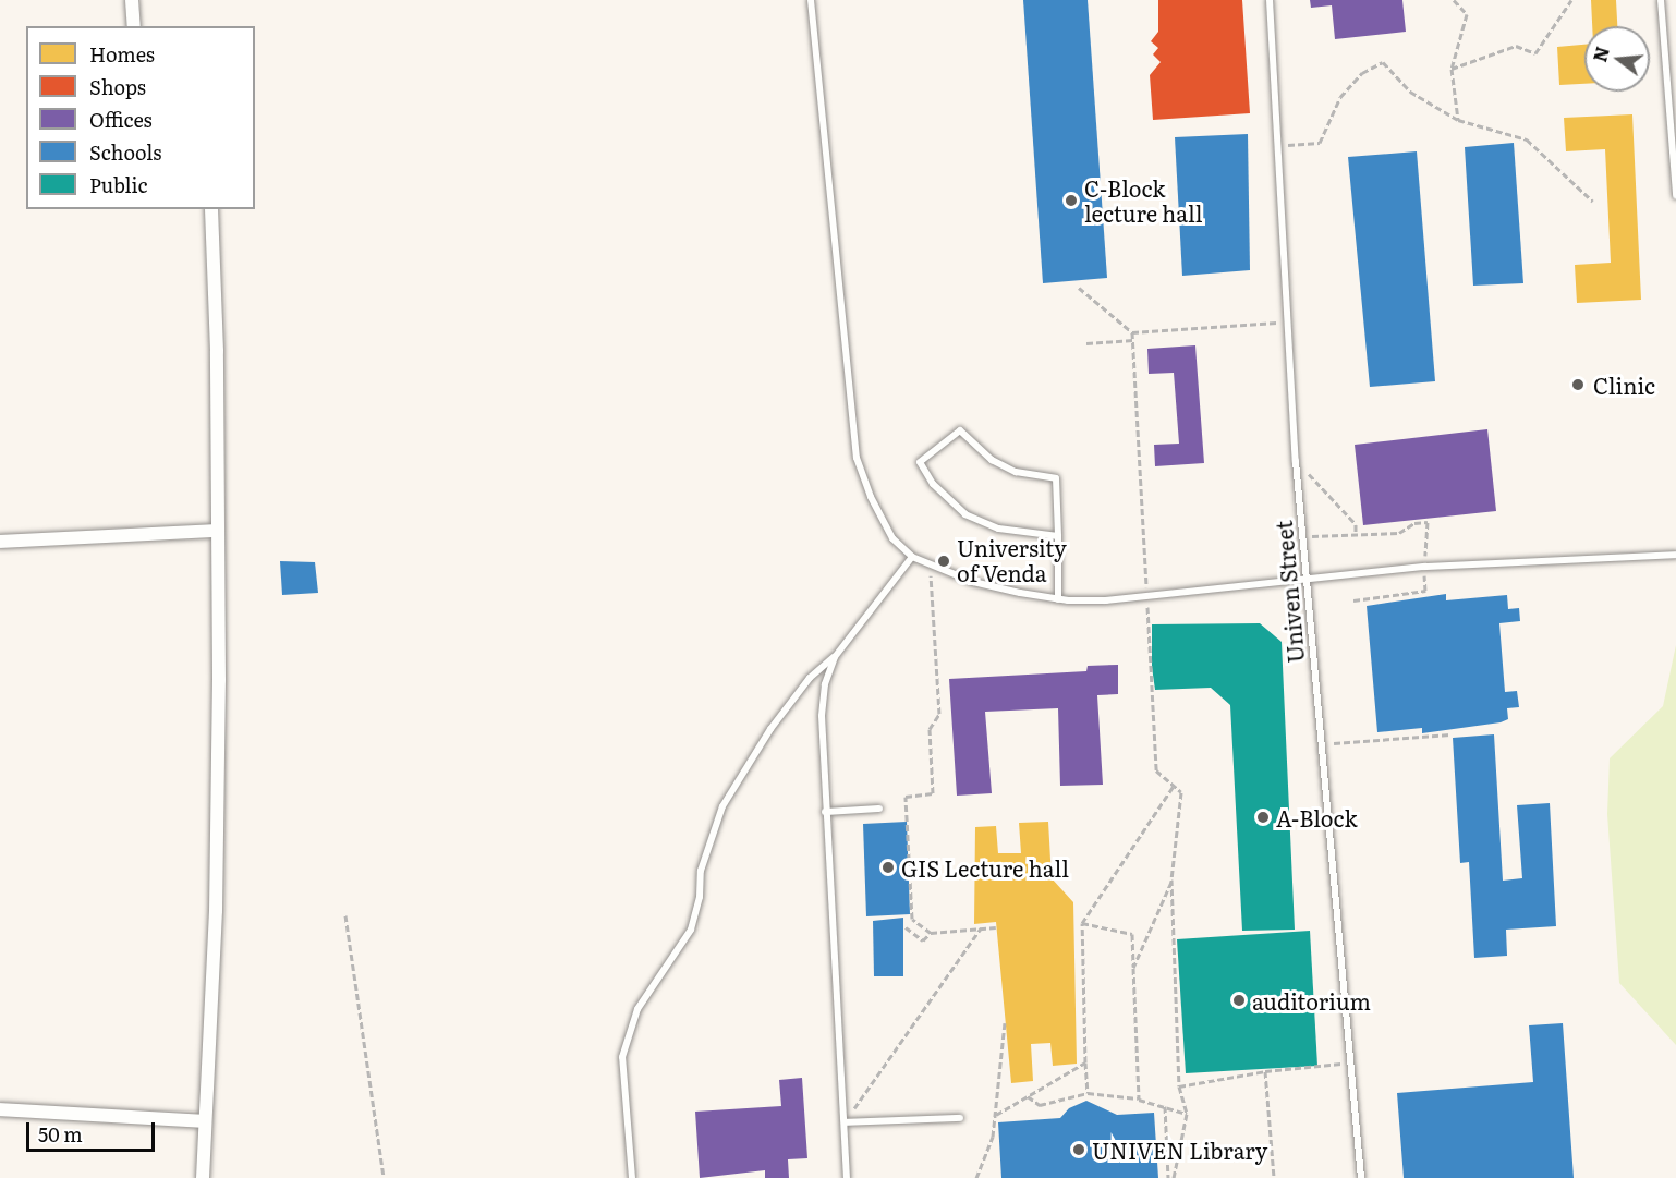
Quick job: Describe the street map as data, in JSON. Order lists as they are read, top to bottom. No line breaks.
{"streets":{"lane":["Univen Street"]},"places":["C-Block lecture hall","Clinic","University of Venda","A-Block","GIS Lecture hall","auditorium","UNIVEN Library"],"legend":["Homes","Shops","Offices","Schools","Public"],"scale_bar":"50 m","north":"left"}
